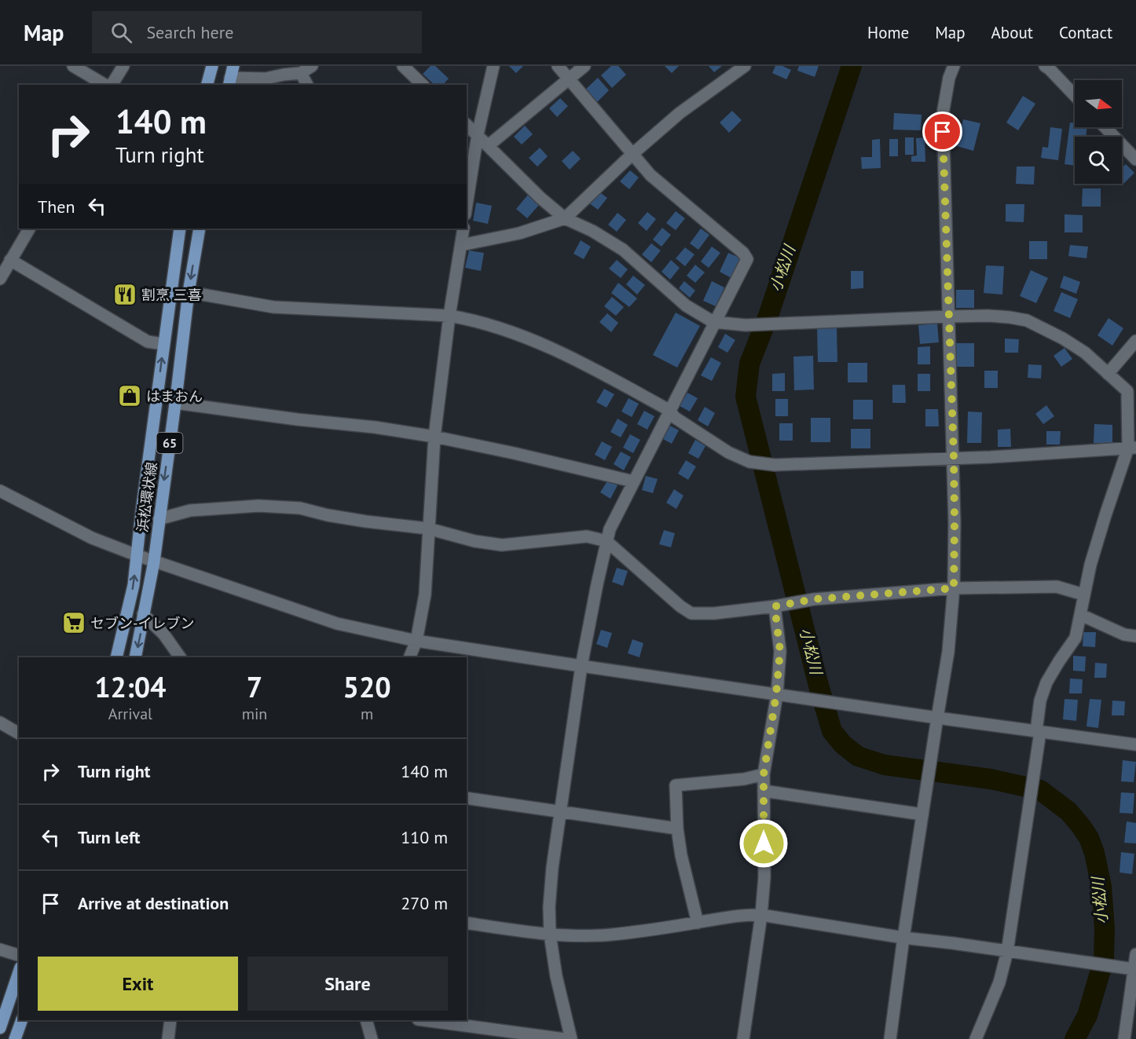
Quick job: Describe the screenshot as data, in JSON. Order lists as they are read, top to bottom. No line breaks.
{"streets":{"main road":["65","浜松環状線"]},"water":["小松川"],"places":{"restaurant":["割烹 三喜"],"shop":["はまおん"],"supermarket":["セブン-イレブン"]},"north":"right","page":{"header":"Map","search":"Search here","nav":["Home","Map","About","Contact"],"turn":["140 m","Turn right"],"then":"Then","eta":["12:04","Arrival","7","min","520","m"],"list":[{"name":"Turn right","value":"140 m"},{"name":"Turn left","value":"110 m"},{"name":"Arrive at destination","value":"270 m"}],"buttons":["Exit","Share"]}}
